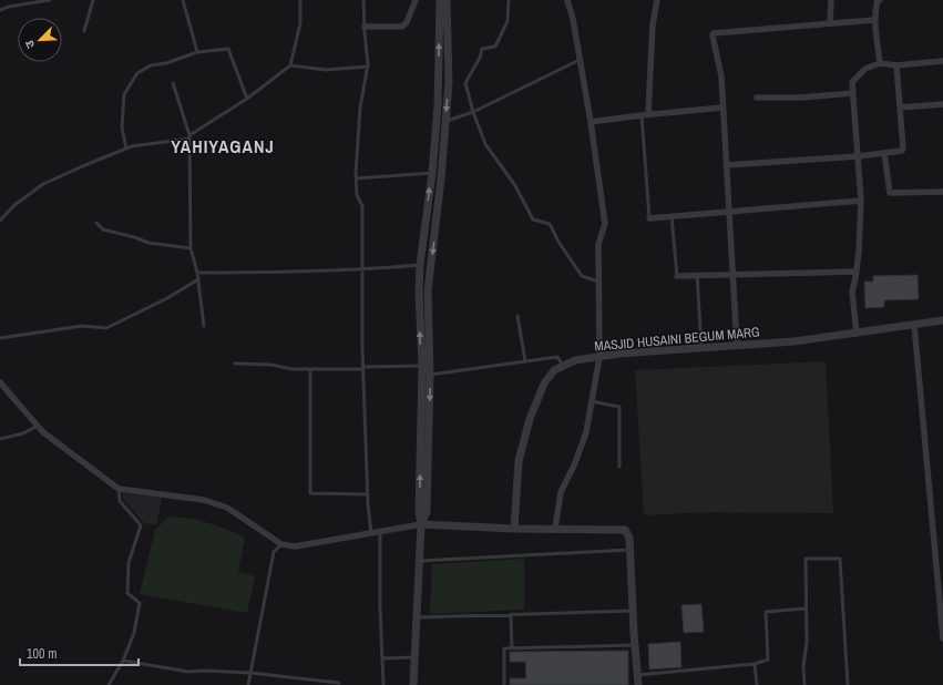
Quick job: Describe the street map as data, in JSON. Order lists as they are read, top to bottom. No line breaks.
{"streets":{"street":["MASJID HUSAINI BEGUM MARG"]},"districts":["YAHIYAGANJ"],"scale_bar":"100 m","north":"bottom left"}
